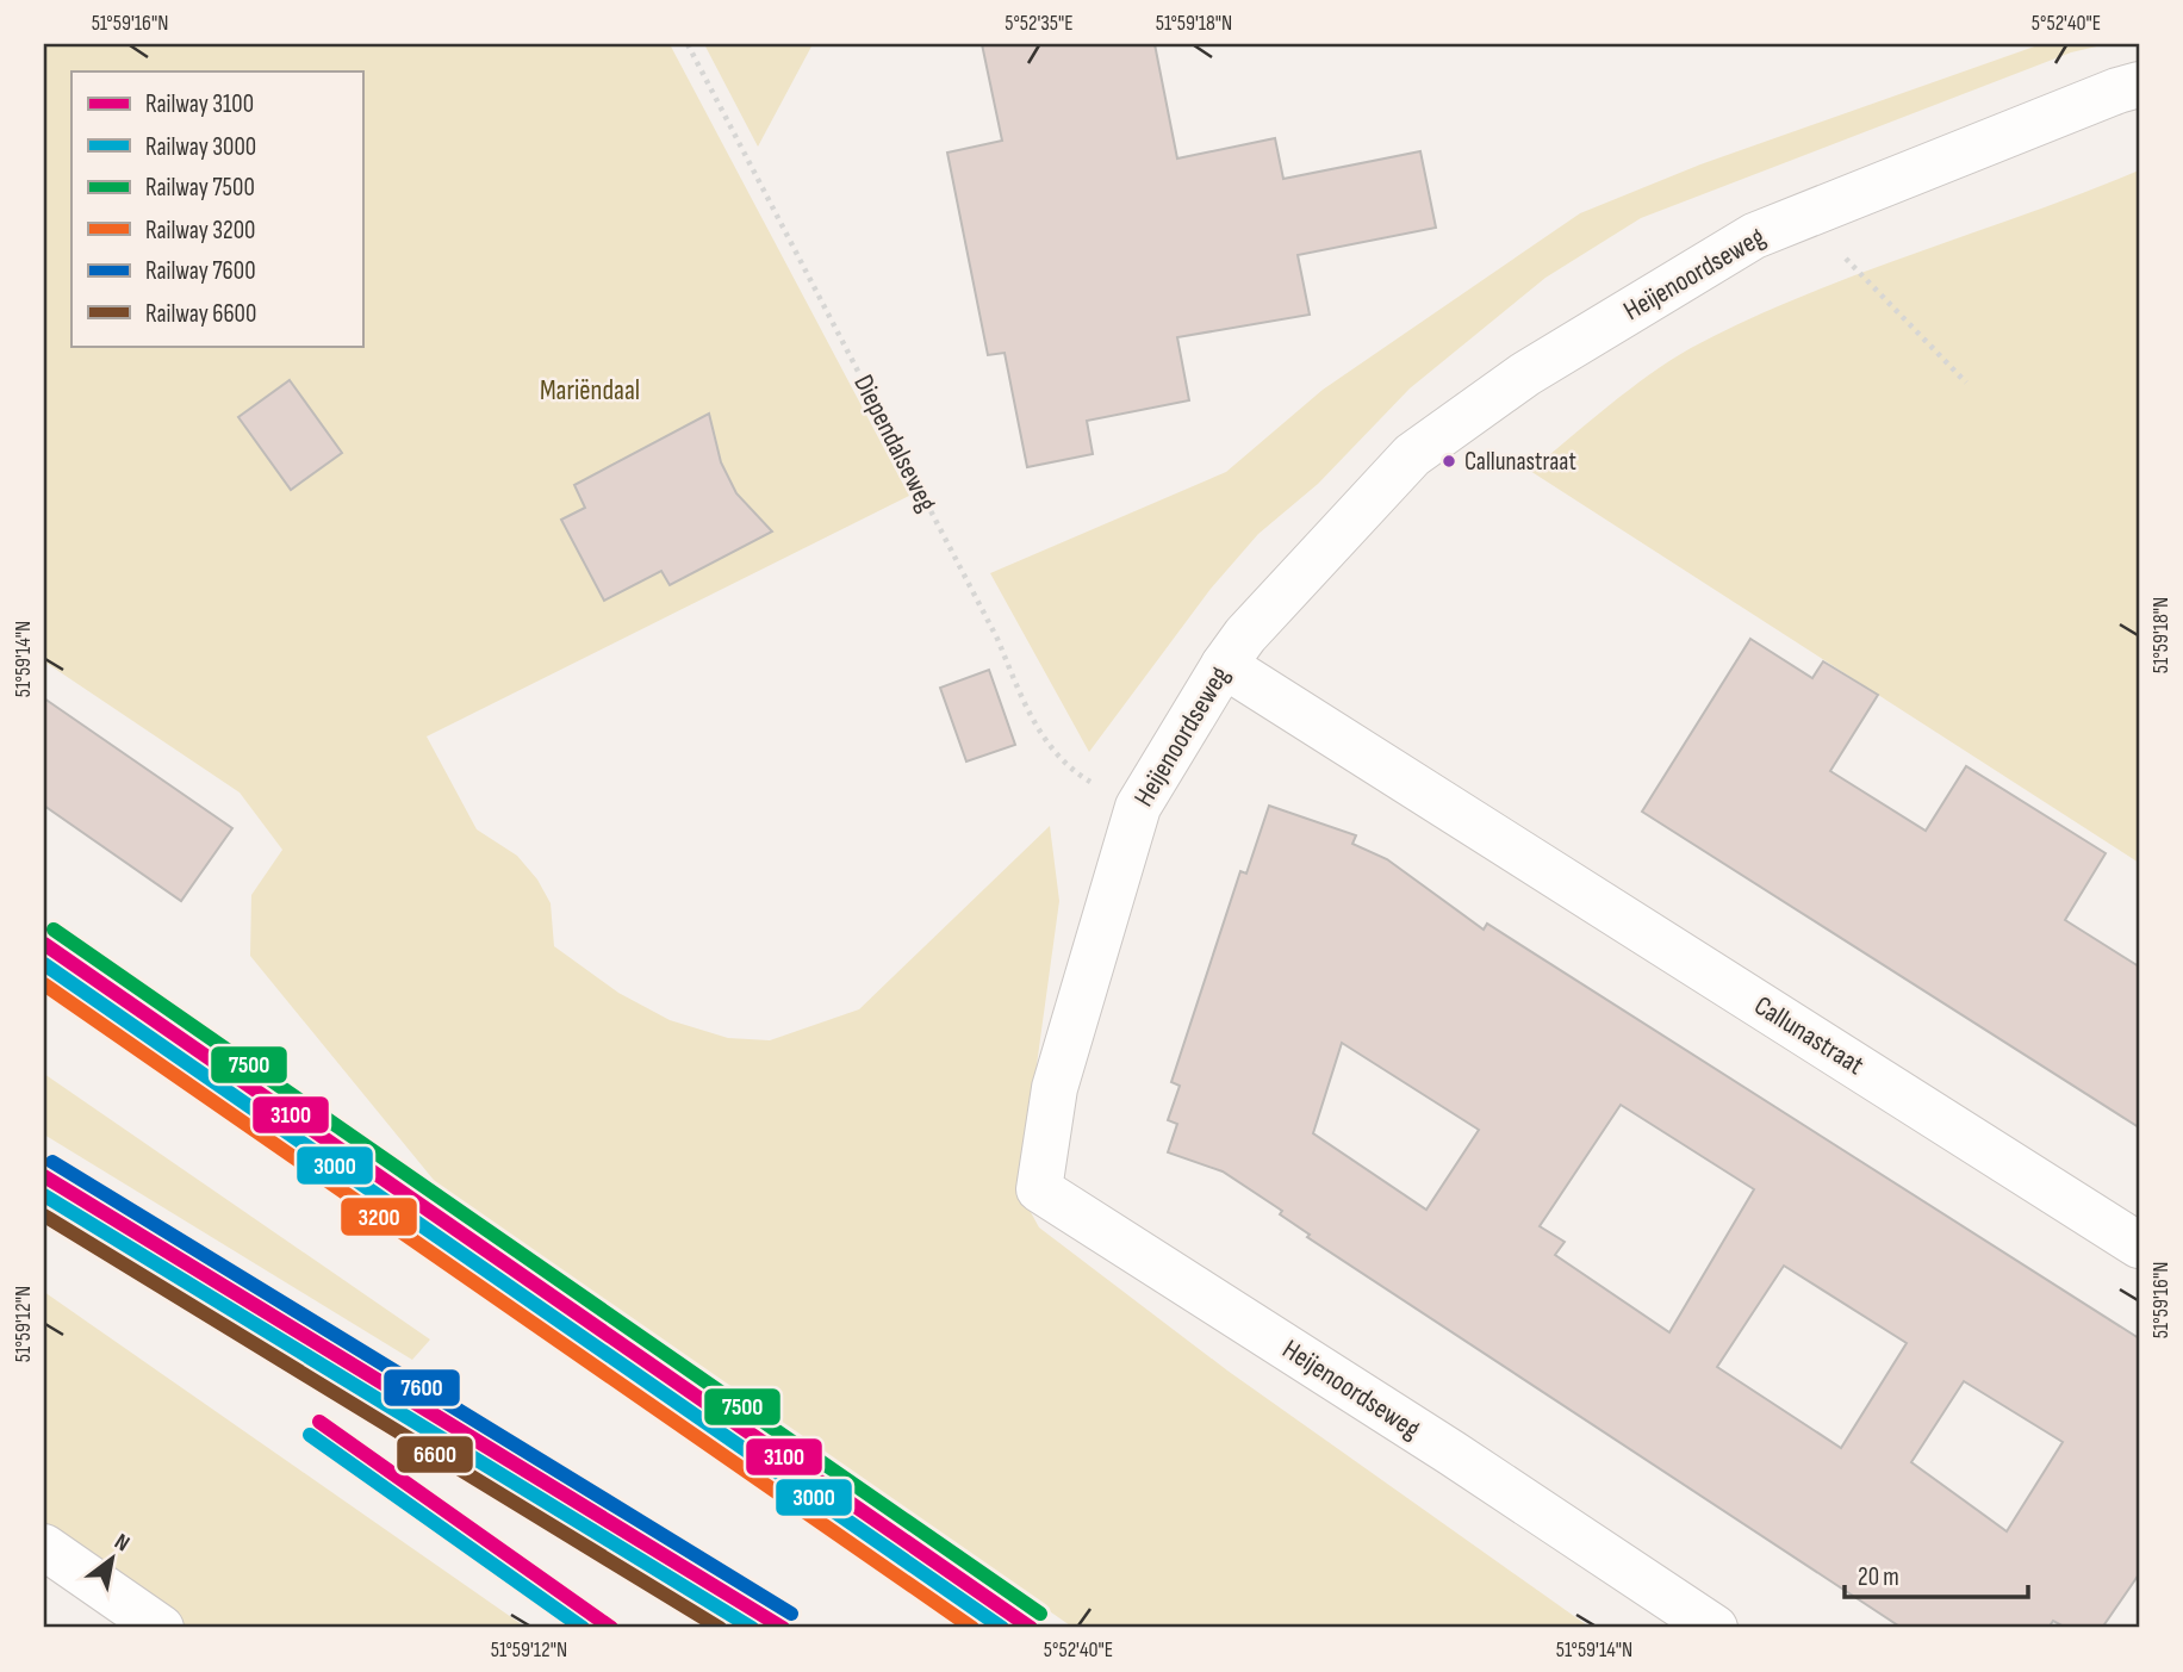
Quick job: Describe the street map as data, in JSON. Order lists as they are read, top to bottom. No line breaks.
{"streets":{"street":["Heijenoordseweg","Callunastraat"],"path":["Diependalseweg"]},"crossings":[["Heijenoordseweg","Diependalseweg"],["Heijenoordseweg","Callunastraat"]],"parks":["Mariëndaal"],"places":["Callunastraat"],"lines":["rail line 7500","rail line 3100","rail line 3000","rail line 3200","rail line 7600","rail line 6600"],"legend":["Railway 3100","Railway 3000","Railway 7500","Railway 3200","Railway 7600","Railway 6600"],"scale_bar":"20 m","north":"top right","coordinates":["51°59'16\"N","5°52'35\"E","51°59'18\"N","5°52'40\"E","51°59'14\"N","51°59'12\"N"]}
